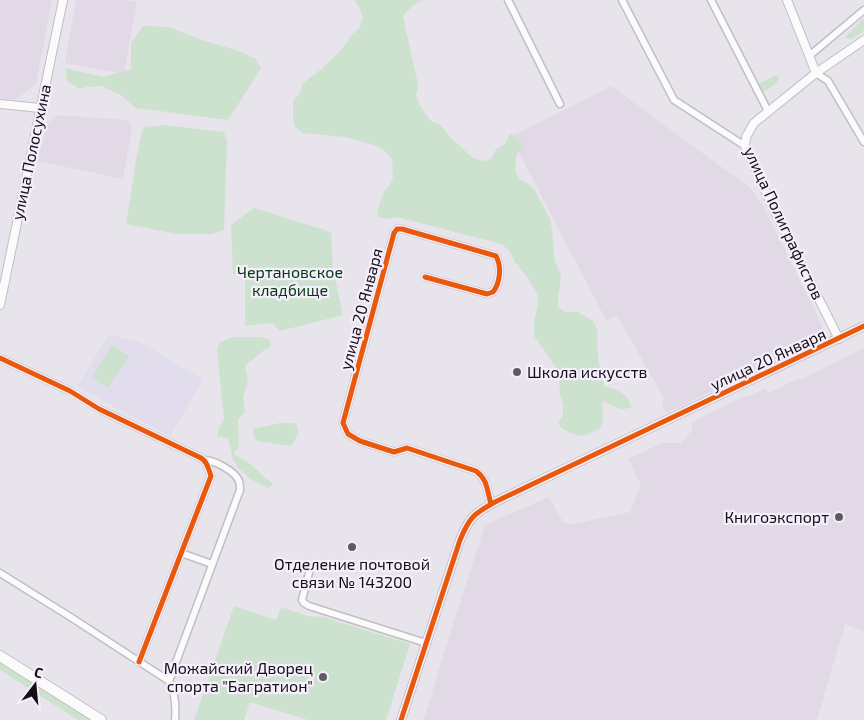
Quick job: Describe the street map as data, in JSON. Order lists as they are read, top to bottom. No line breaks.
{"streets":{"street":["улица Полосухина","улица Полиграфистов","улица 20 Января"]},"crossings":[["улица Полиграфистов","улица 20 Января"]],"parks":["Чертановское кладбище"],"places":["Школа искусств","Книгоэкспорт","Отделение почтовой связи № 143200","Можайский Дворец спорта \"Багратион\""],"north":"top"}
